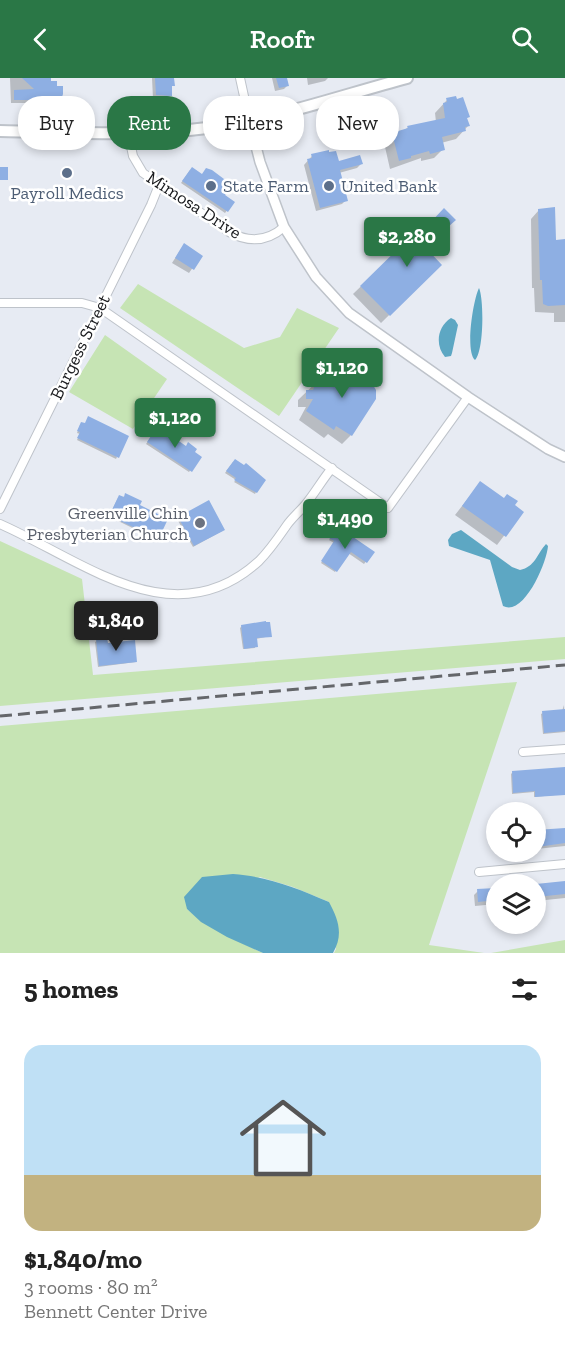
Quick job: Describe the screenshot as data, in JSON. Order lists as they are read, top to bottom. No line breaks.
{"streets":{"street":["Mimosa Drive","Burgess Street"]},"crossings":[["Mimosa Drive","Burgess Street"]],"places":["Payroll Medics","State Farm","United Bank","Greenville Chin Presbyterian Church"],"page":{"header":"Roofr","chip":["Buy","Rent","Filters","New"],"price":["$2,280","$1,120","$1,120","$1,490","$1,840"],"heading":"5 homes","list":[{"name":"$1,840/mo","note":"3 rooms · 80 m² · Bennett Center Drive"}]}}
